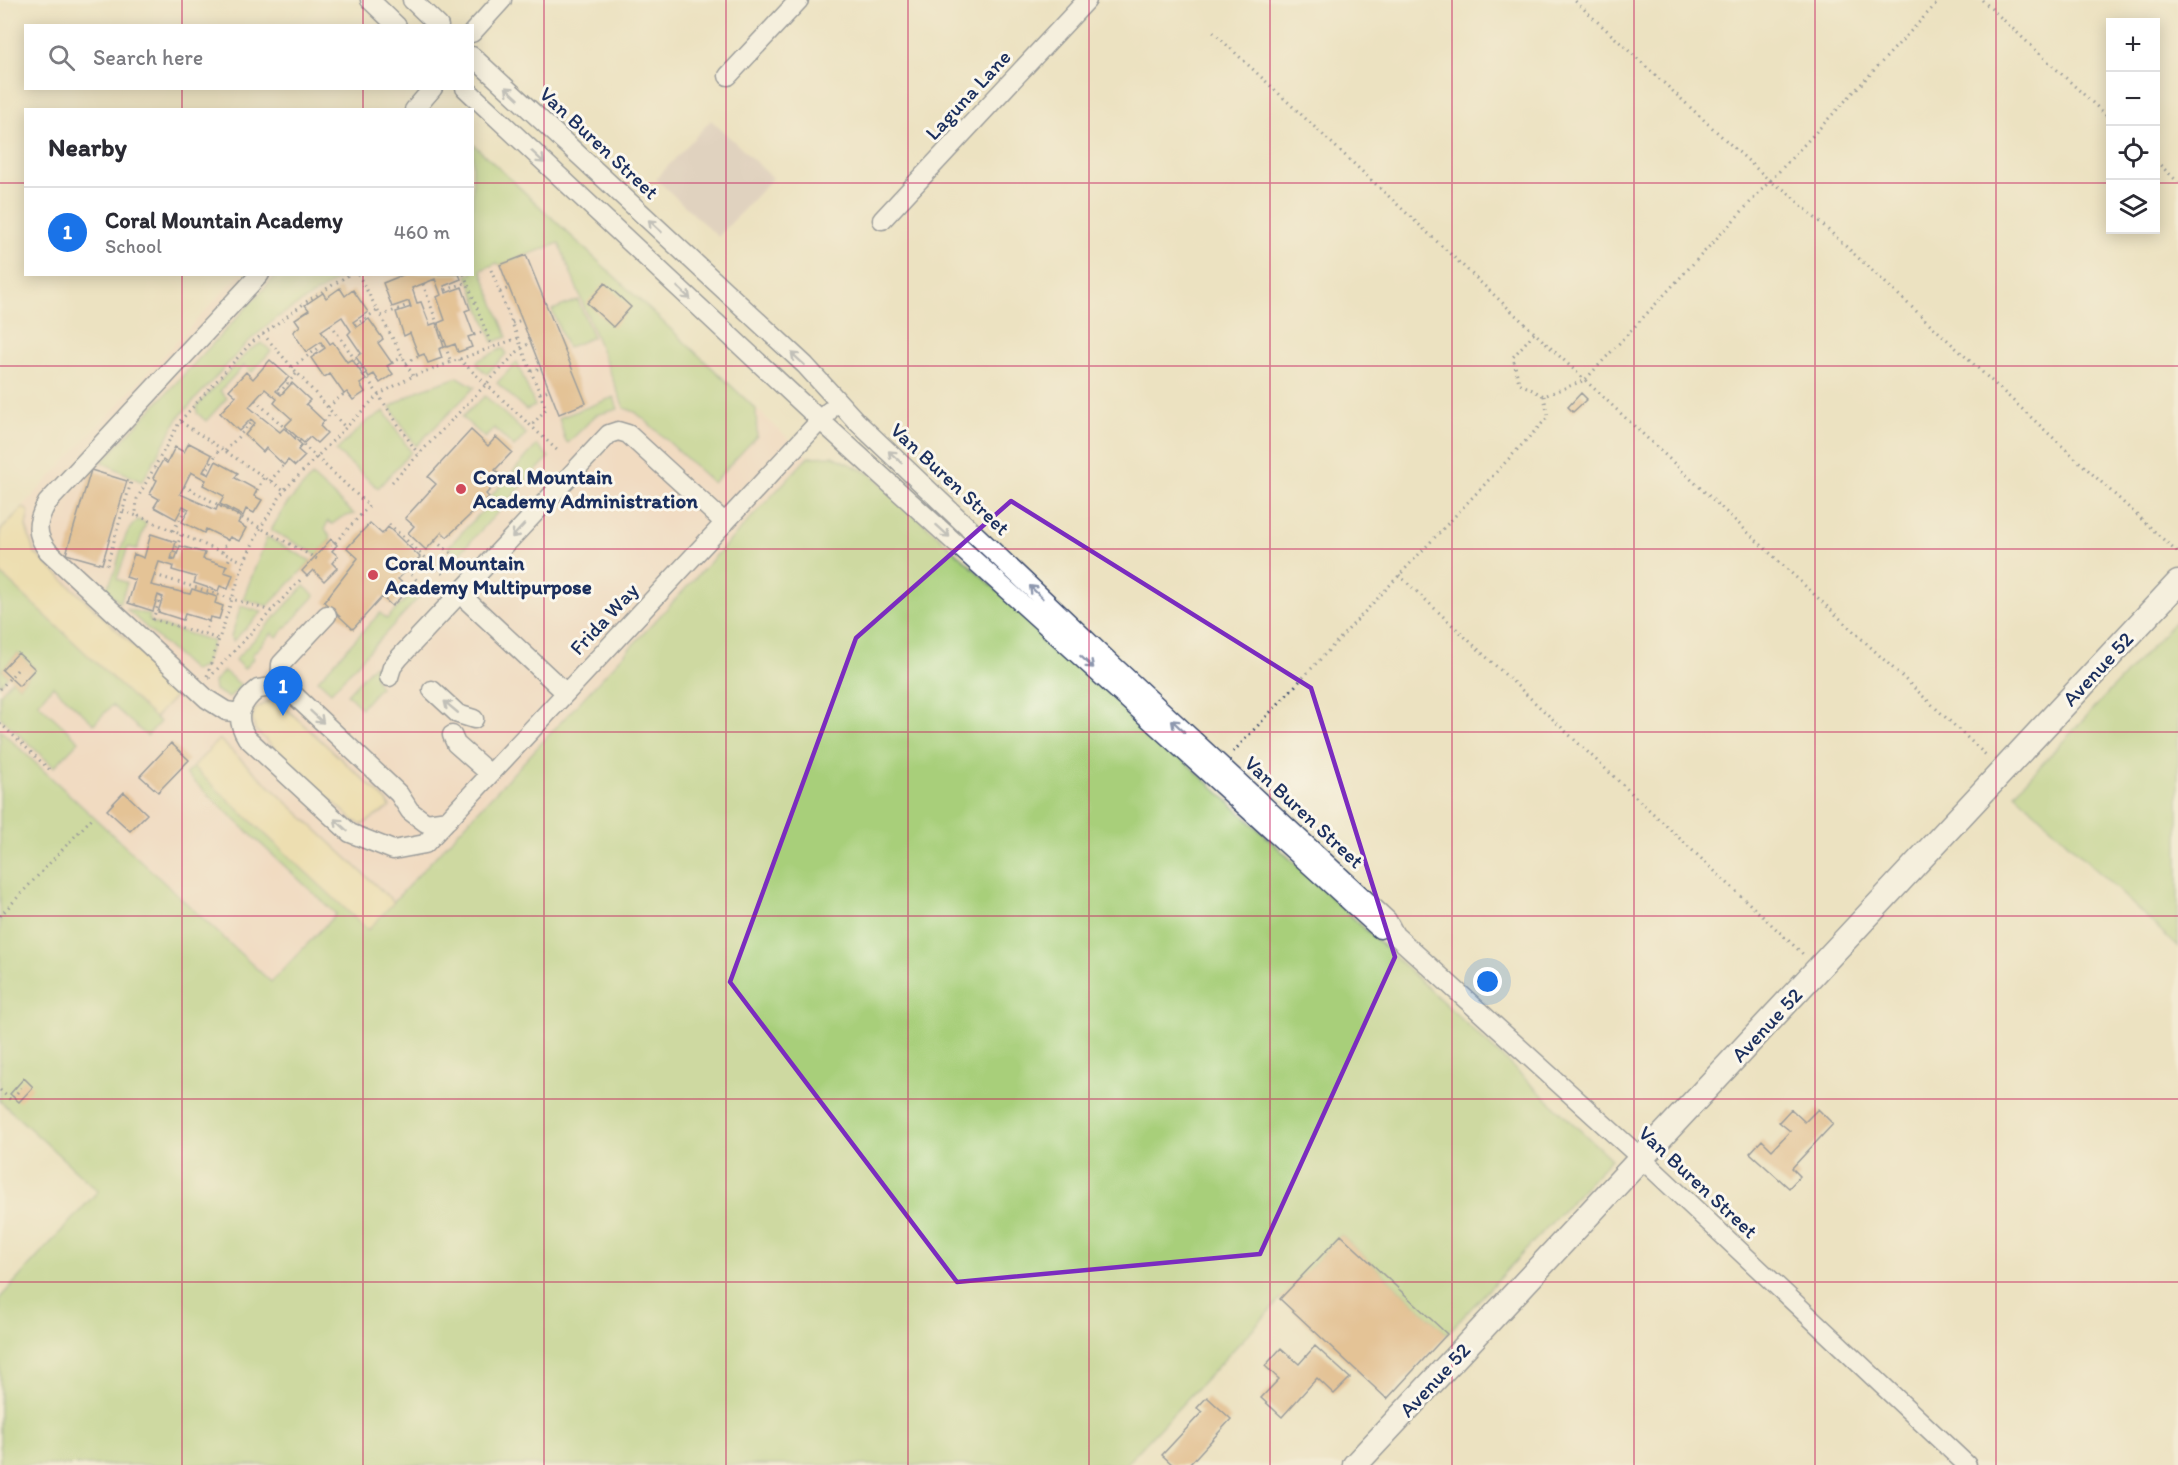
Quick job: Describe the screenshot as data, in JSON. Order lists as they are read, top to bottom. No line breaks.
{"streets":{"main road":["Avenue 52"],"street":["Laguna Lane","Van Buren Street","Frida Way"]},"crossings":[["Van Buren Street","Frida Way"],["Van Buren Street","Avenue 52"]],"places":["Coral Mountain Academy Administration","Coral Mountain Academy Multipurpose"],"page":{"map_buttons":["+","−"],"search":"Search here","heading":"Nearby","list":[{"mark":"1","name":"Coral Mountain Academy","note":"School","value":"460 m"}],"pins":"1"}}
